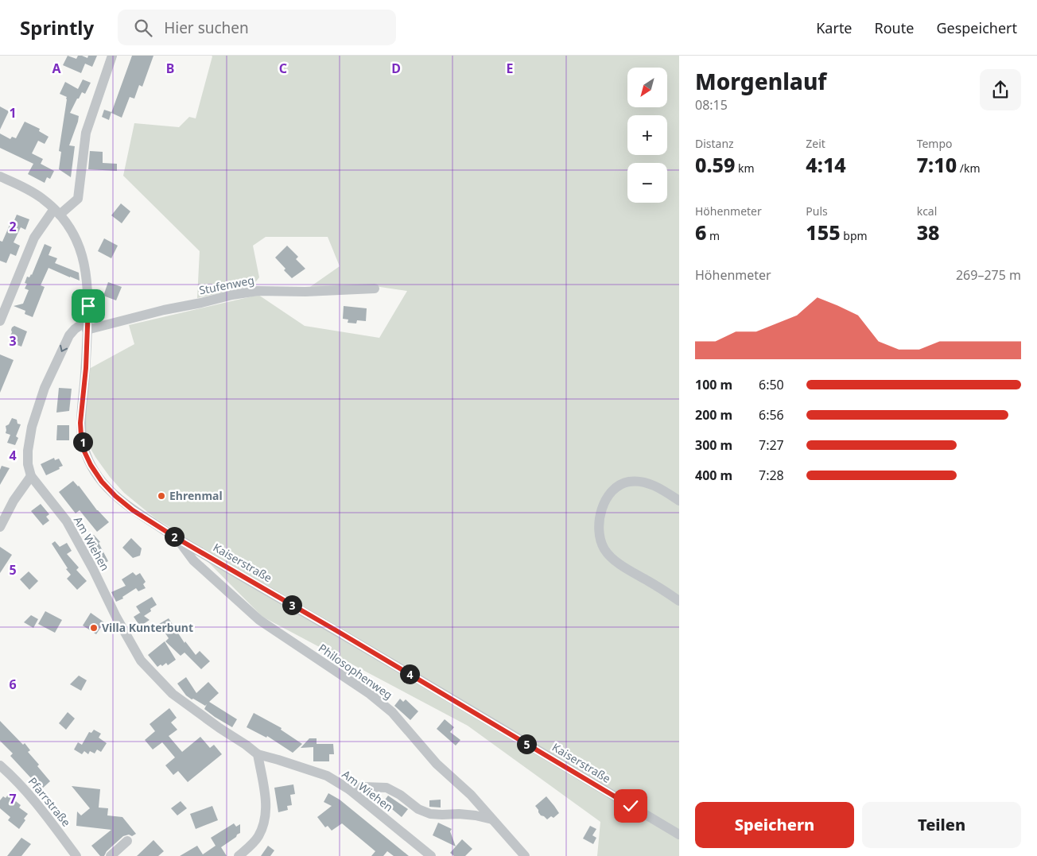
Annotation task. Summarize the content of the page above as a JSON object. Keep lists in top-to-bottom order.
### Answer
{
  "streets": {
    "street": [
      "Stufenweg",
      "Am Wiehen",
      "Kaiserstraße",
      "Philosophenweg",
      "Pfarrstraße"
    ]
  },
  "crossings": [
    ["Stufenweg", "Am Wiehen"],
    ["Stufenweg", "Kaiserstraße"],
    ["Am Wiehen", "Kaiserstraße"],
    ["Kaiserstraße", "Philosophenweg"]
  ],
  "places": ["Ehrenmal", "Villa Kunterbunt"],
  "north": "bottom left",
  "page": {
    "header": "Sprintly",
    "search": "Hier suchen",
    "nav": ["Karte", "Route", "Gespeichert"],
    "heading": ["Morgenlauf", "08:15"],
    "map_buttons": ["+", "−"],
    "stats": [
      ["Distanz", "0.59 km"],
      ["Zeit", "4:14"],
      ["Tempo", "7:10 /km"],
      ["Höhenmeter", "6 m"],
      ["Puls", "155 bpm"],
      ["kcal", "38"]
    ],
    "chart": ["Höhenmeter", "269–275 m"],
    "list": [
      {
        "name": "100 m",
        "note": "6:50"
      },
      {
        "name": "200 m",
        "note": "6:56"
      },
      {
        "name": "300 m",
        "note": "7:27"
      },
      {
        "name": "400 m",
        "note": "7:28"
      }
    ],
    "pins": [
      "1",
      "2",
      "3",
      "4",
      "5"
    ],
    "buttons": ["Speichern", "Teilen"]
  },
  "grid": {
    "columns": [
      "A",
      "B",
      "C",
      "D",
      "E"
    ],
    "rows": [
      "1",
      "2",
      "3",
      "4",
      "5",
      "6",
      "7"
    ]
  }
}
